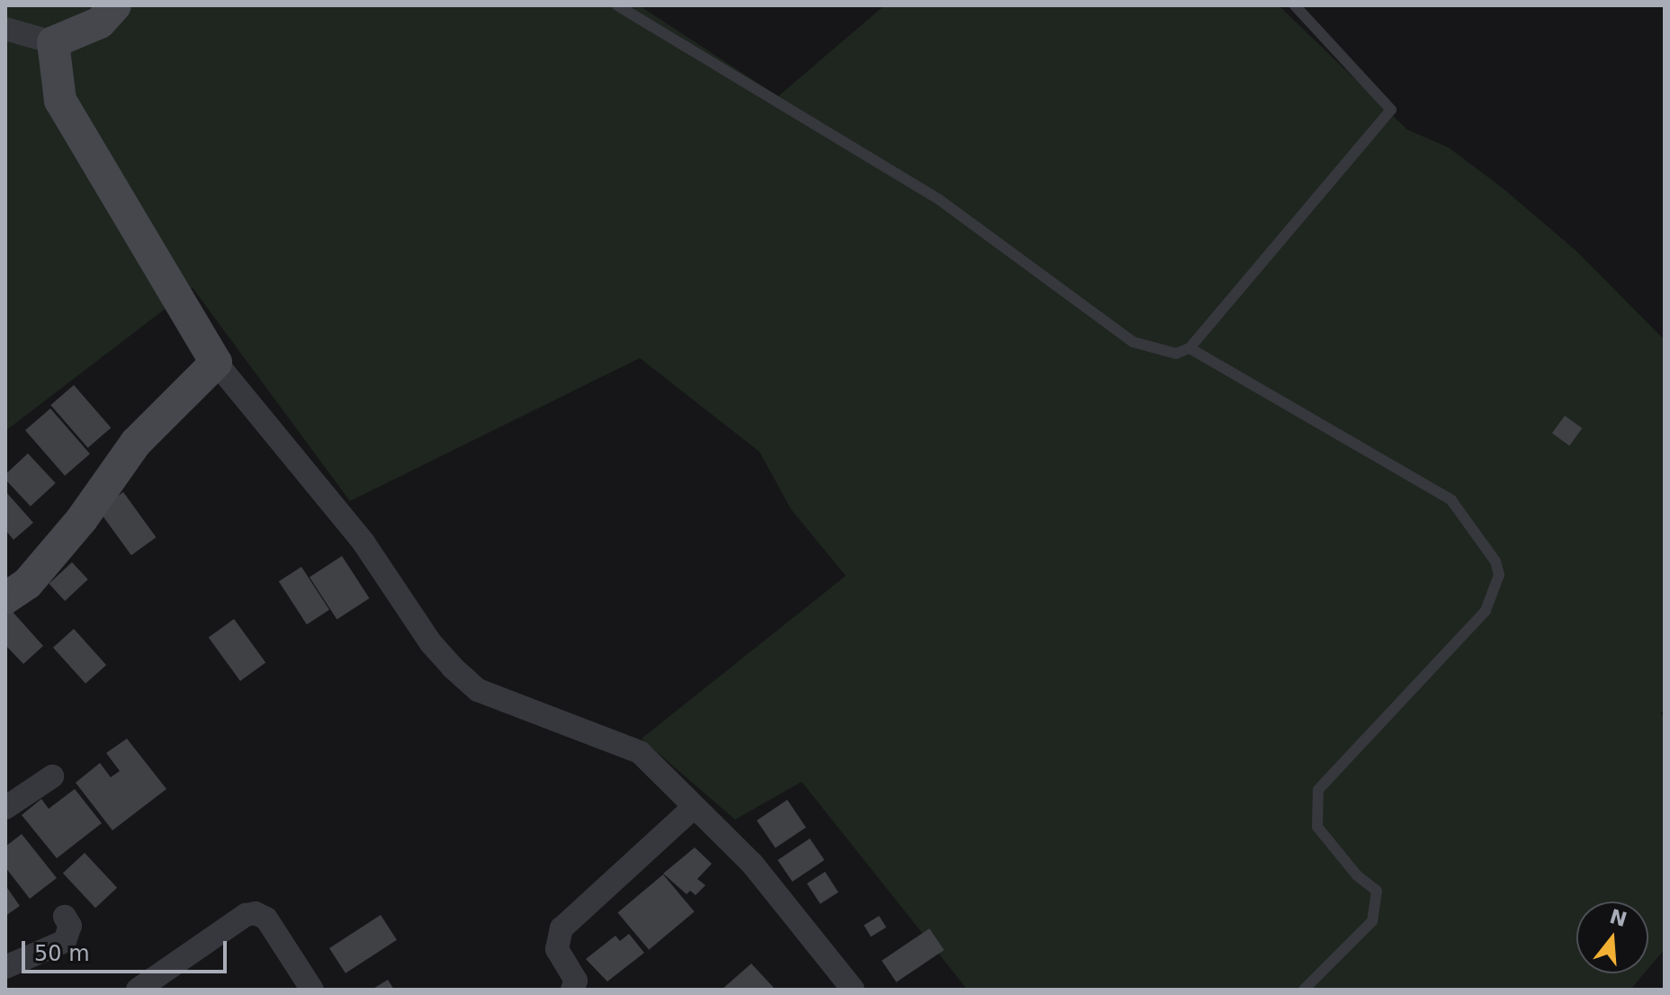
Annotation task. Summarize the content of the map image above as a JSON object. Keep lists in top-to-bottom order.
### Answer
{
  "scale_bar": "50 m",
  "north": "top"
}
